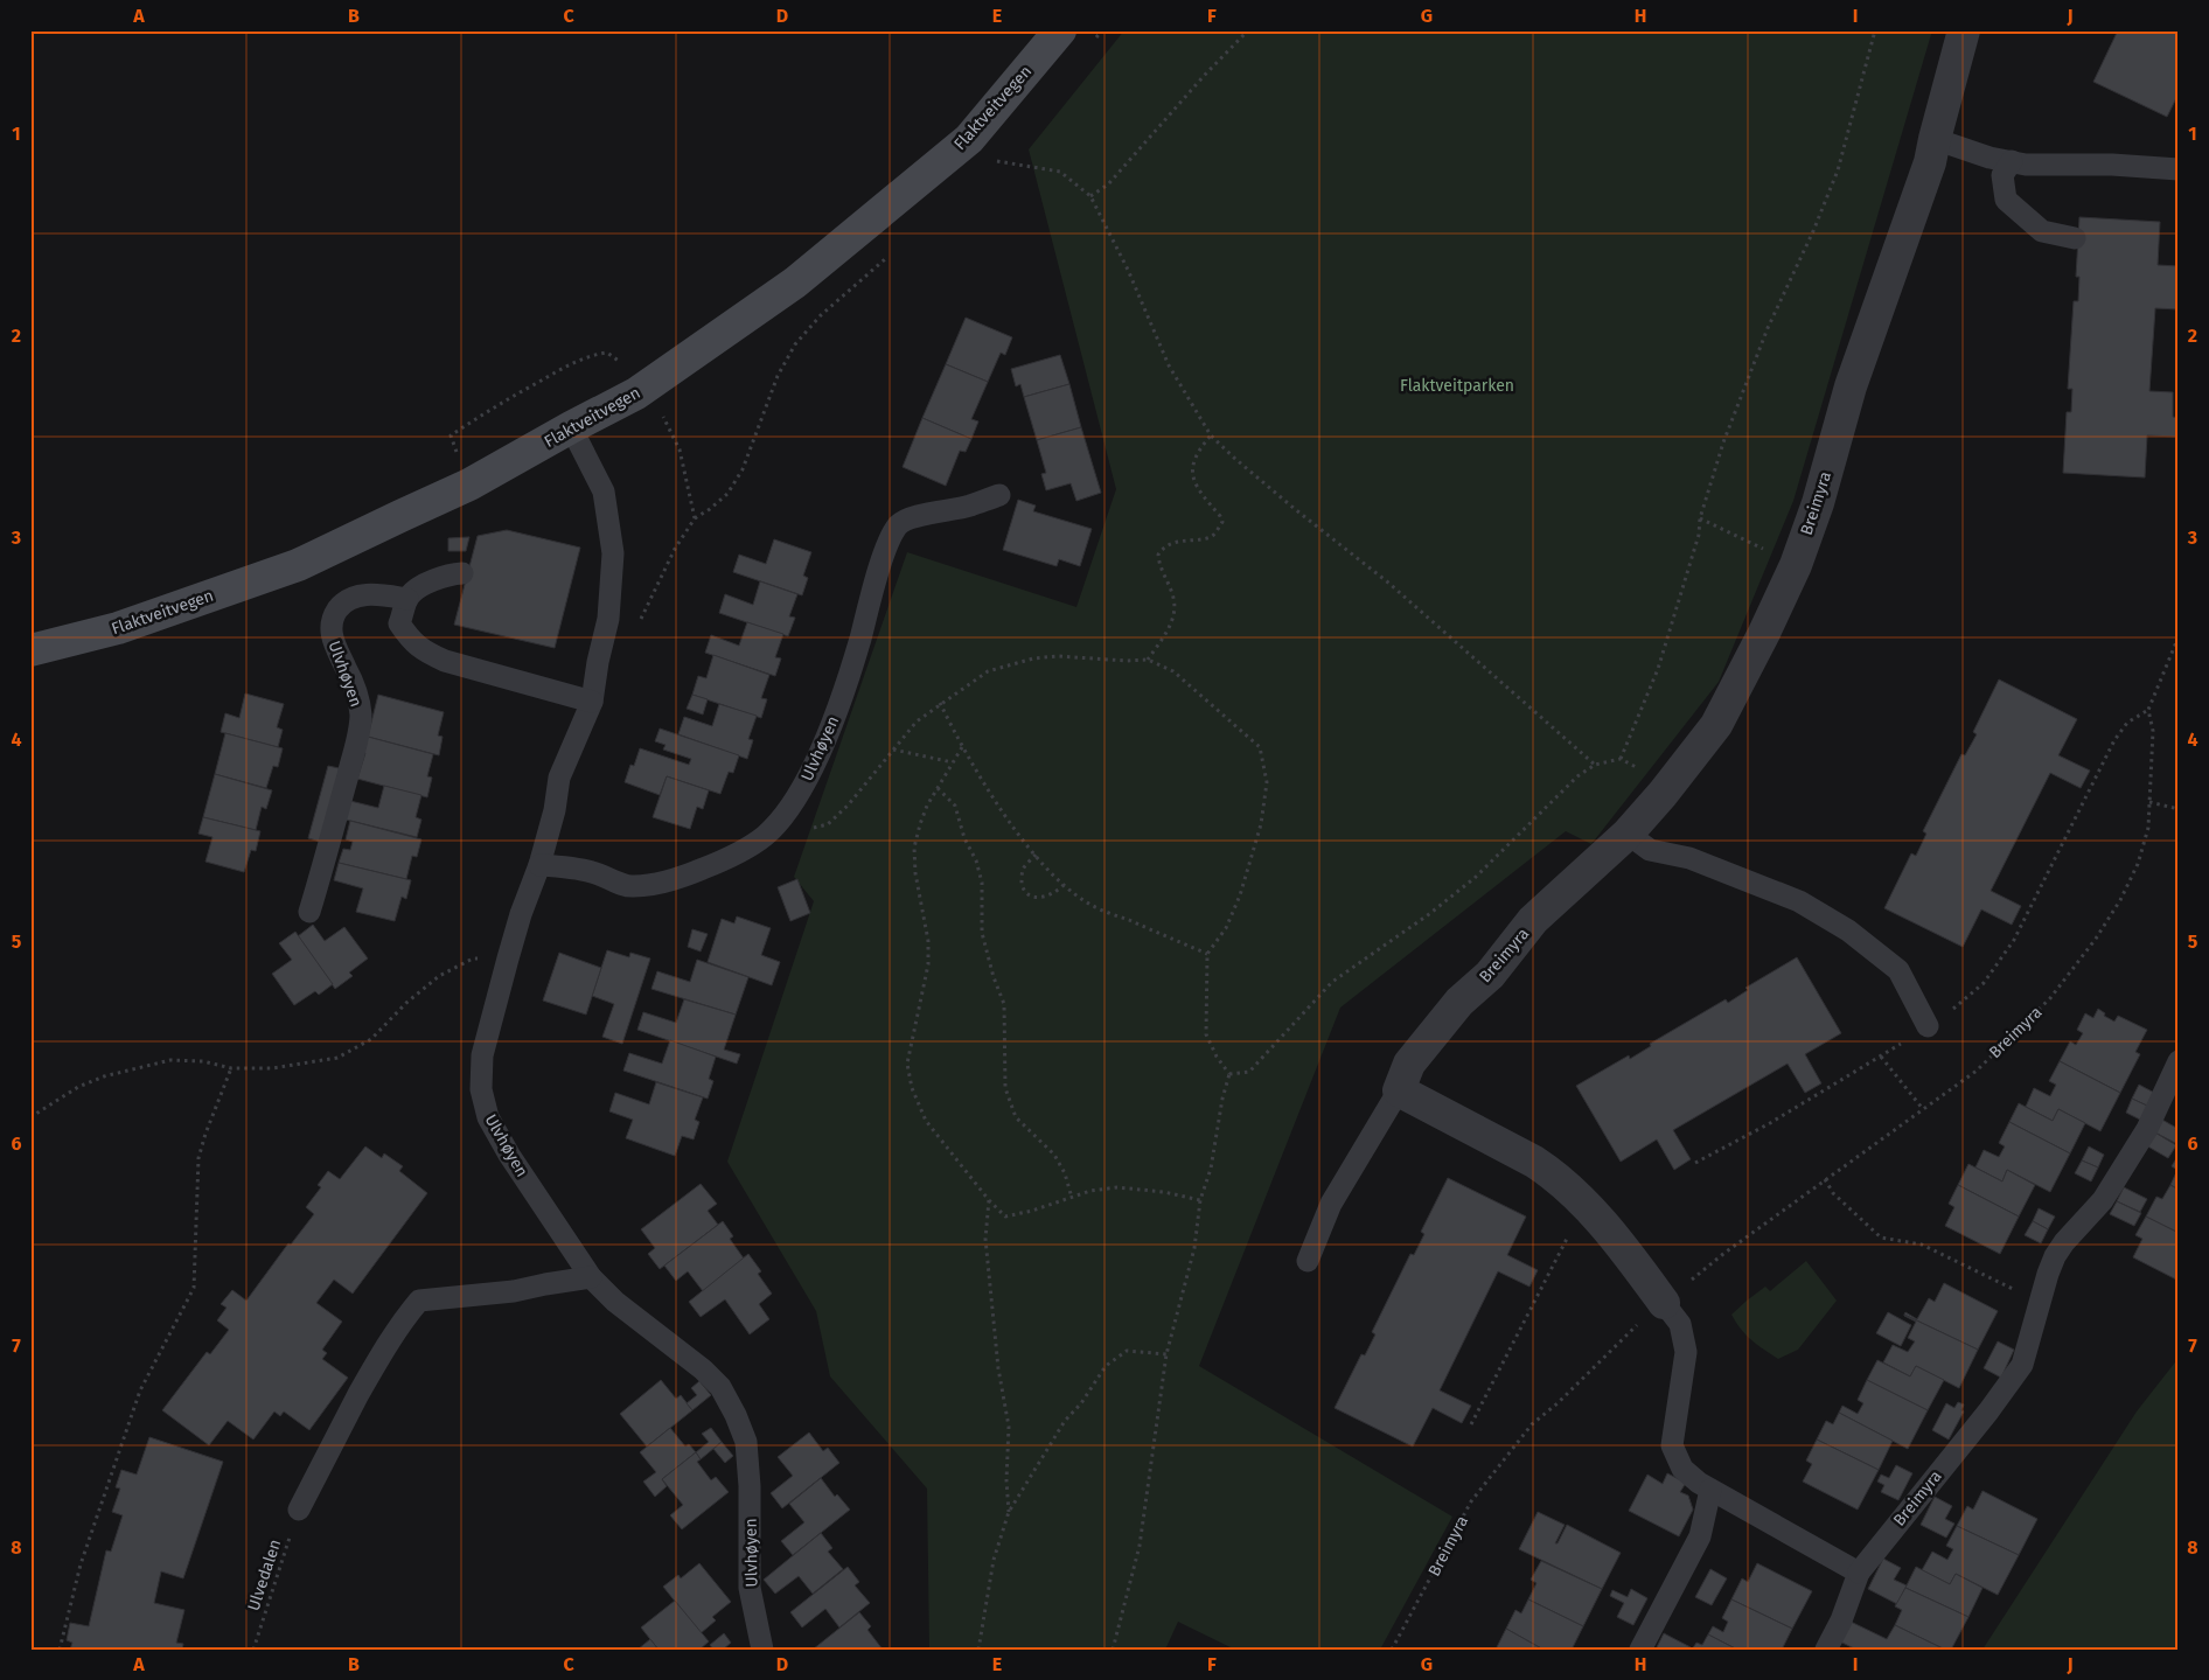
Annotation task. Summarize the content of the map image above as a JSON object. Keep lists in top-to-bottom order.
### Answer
{
  "streets": {
    "main road": ["Flaktveitvegen"],
    "street": ["Breimyra"],
    "lane": ["Ulvhøyen"],
    "path": ["Ulvedalen"]
  },
  "crossings": [
    ["Flaktveitvegen", "Ulvhøyen"]
  ],
  "parks": ["Flaktveitparken"],
  "grid": {
    "columns": [
      "A",
      "B",
      "C",
      "D",
      "E",
      "F",
      "G",
      "H",
      "I",
      "J"
    ],
    "rows": [
      "1",
      "2",
      "3",
      "4",
      "5",
      "6",
      "7",
      "8"
    ]
  }
}
